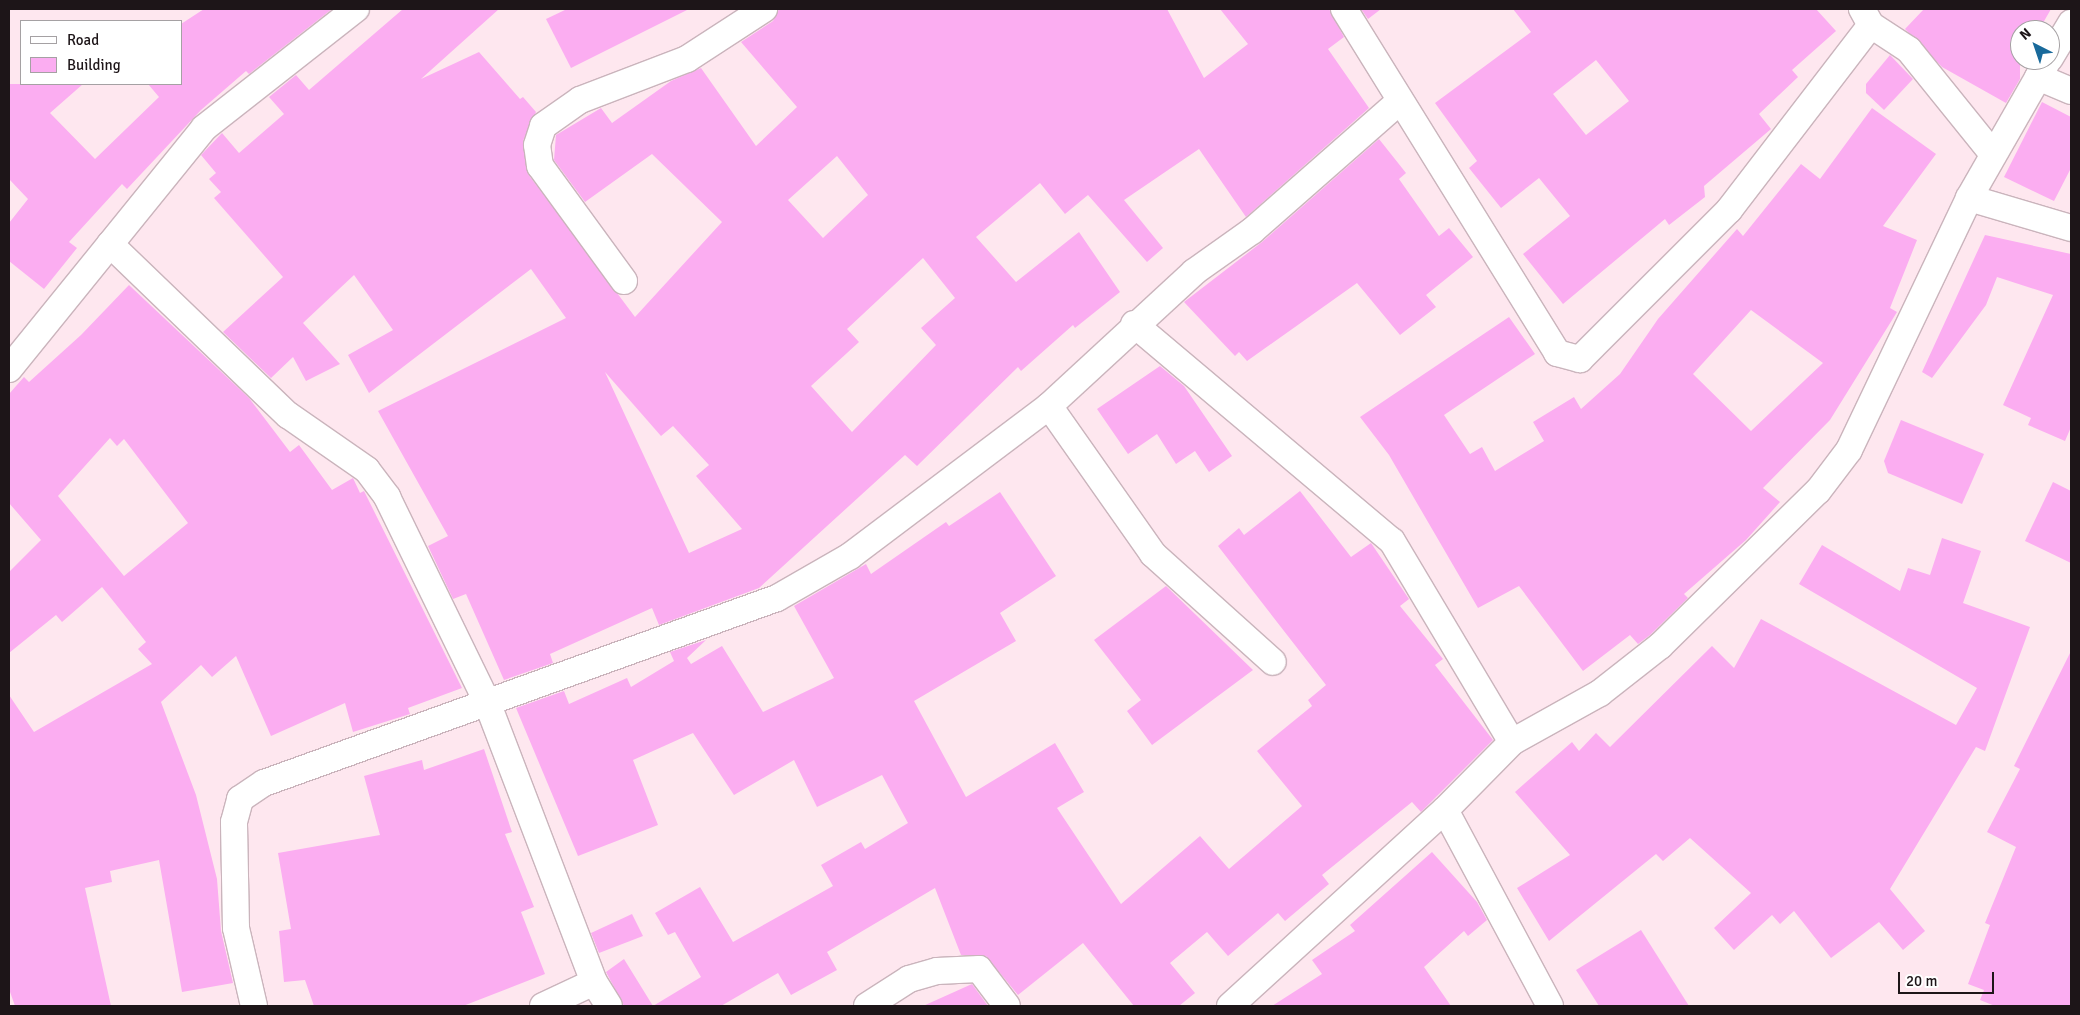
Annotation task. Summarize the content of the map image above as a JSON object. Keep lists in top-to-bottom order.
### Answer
{
  "legend": ["Road", "Building"],
  "scale_bar": "20 m",
  "north": "top left"
}
